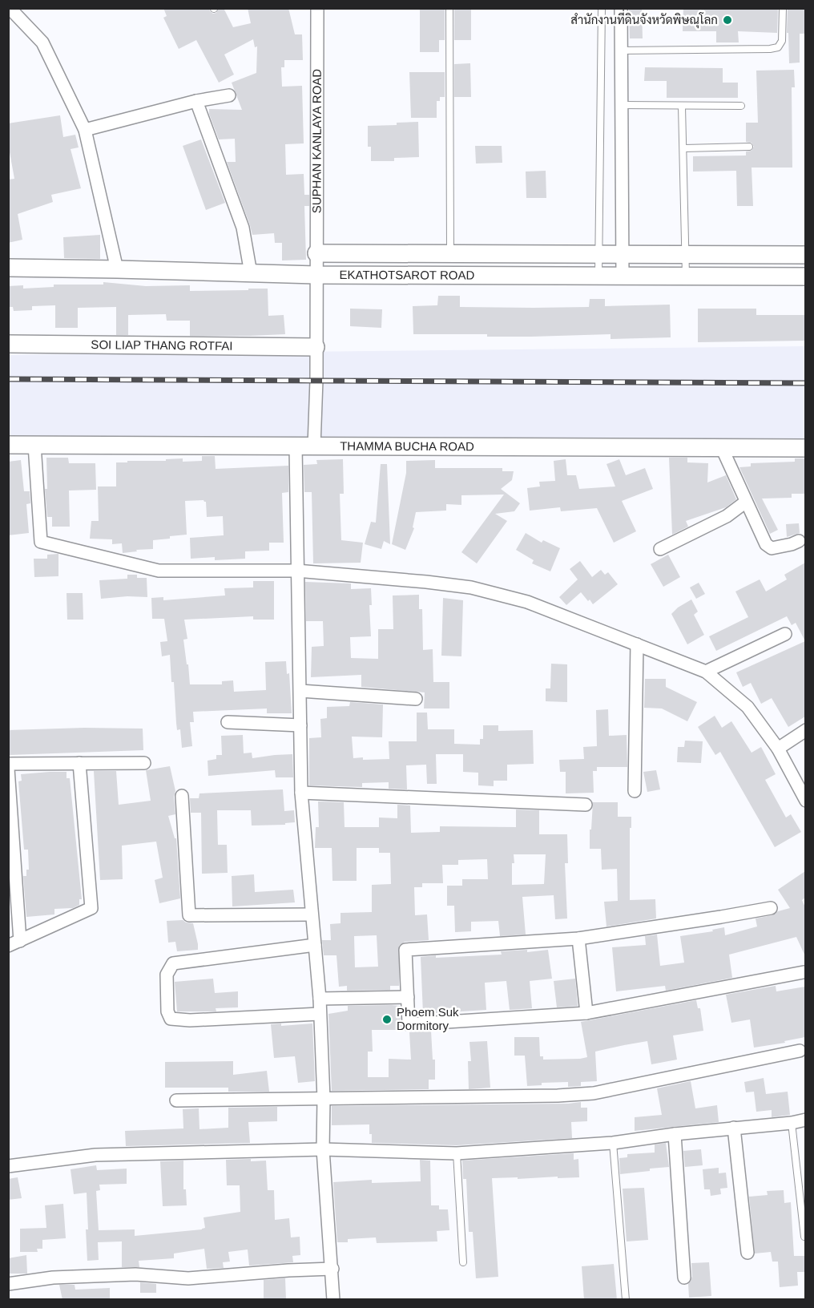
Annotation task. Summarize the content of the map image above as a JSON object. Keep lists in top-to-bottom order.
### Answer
{
  "streets": {
    "main road": ["EKATHOTSAROT ROAD", "SOI LIAP THANG ROTFAI", "THAMMA BUCHA ROAD"],
    "street": ["SUPHAN KANLAYA ROAD"]
  },
  "crossings": [
    ["SUPHAN KANLAYA ROAD", "EKATHOTSAROT ROAD"],
    ["SUPHAN KANLAYA ROAD", "SOI LIAP THANG ROTFAI"],
    ["SUPHAN KANLAYA ROAD", "THAMMA BUCHA ROAD"]
  ],
  "places": ["สำนักงานที่ดินจังหวัดพิษณุโลก", "Phoem Suk Dormitory"]
}
